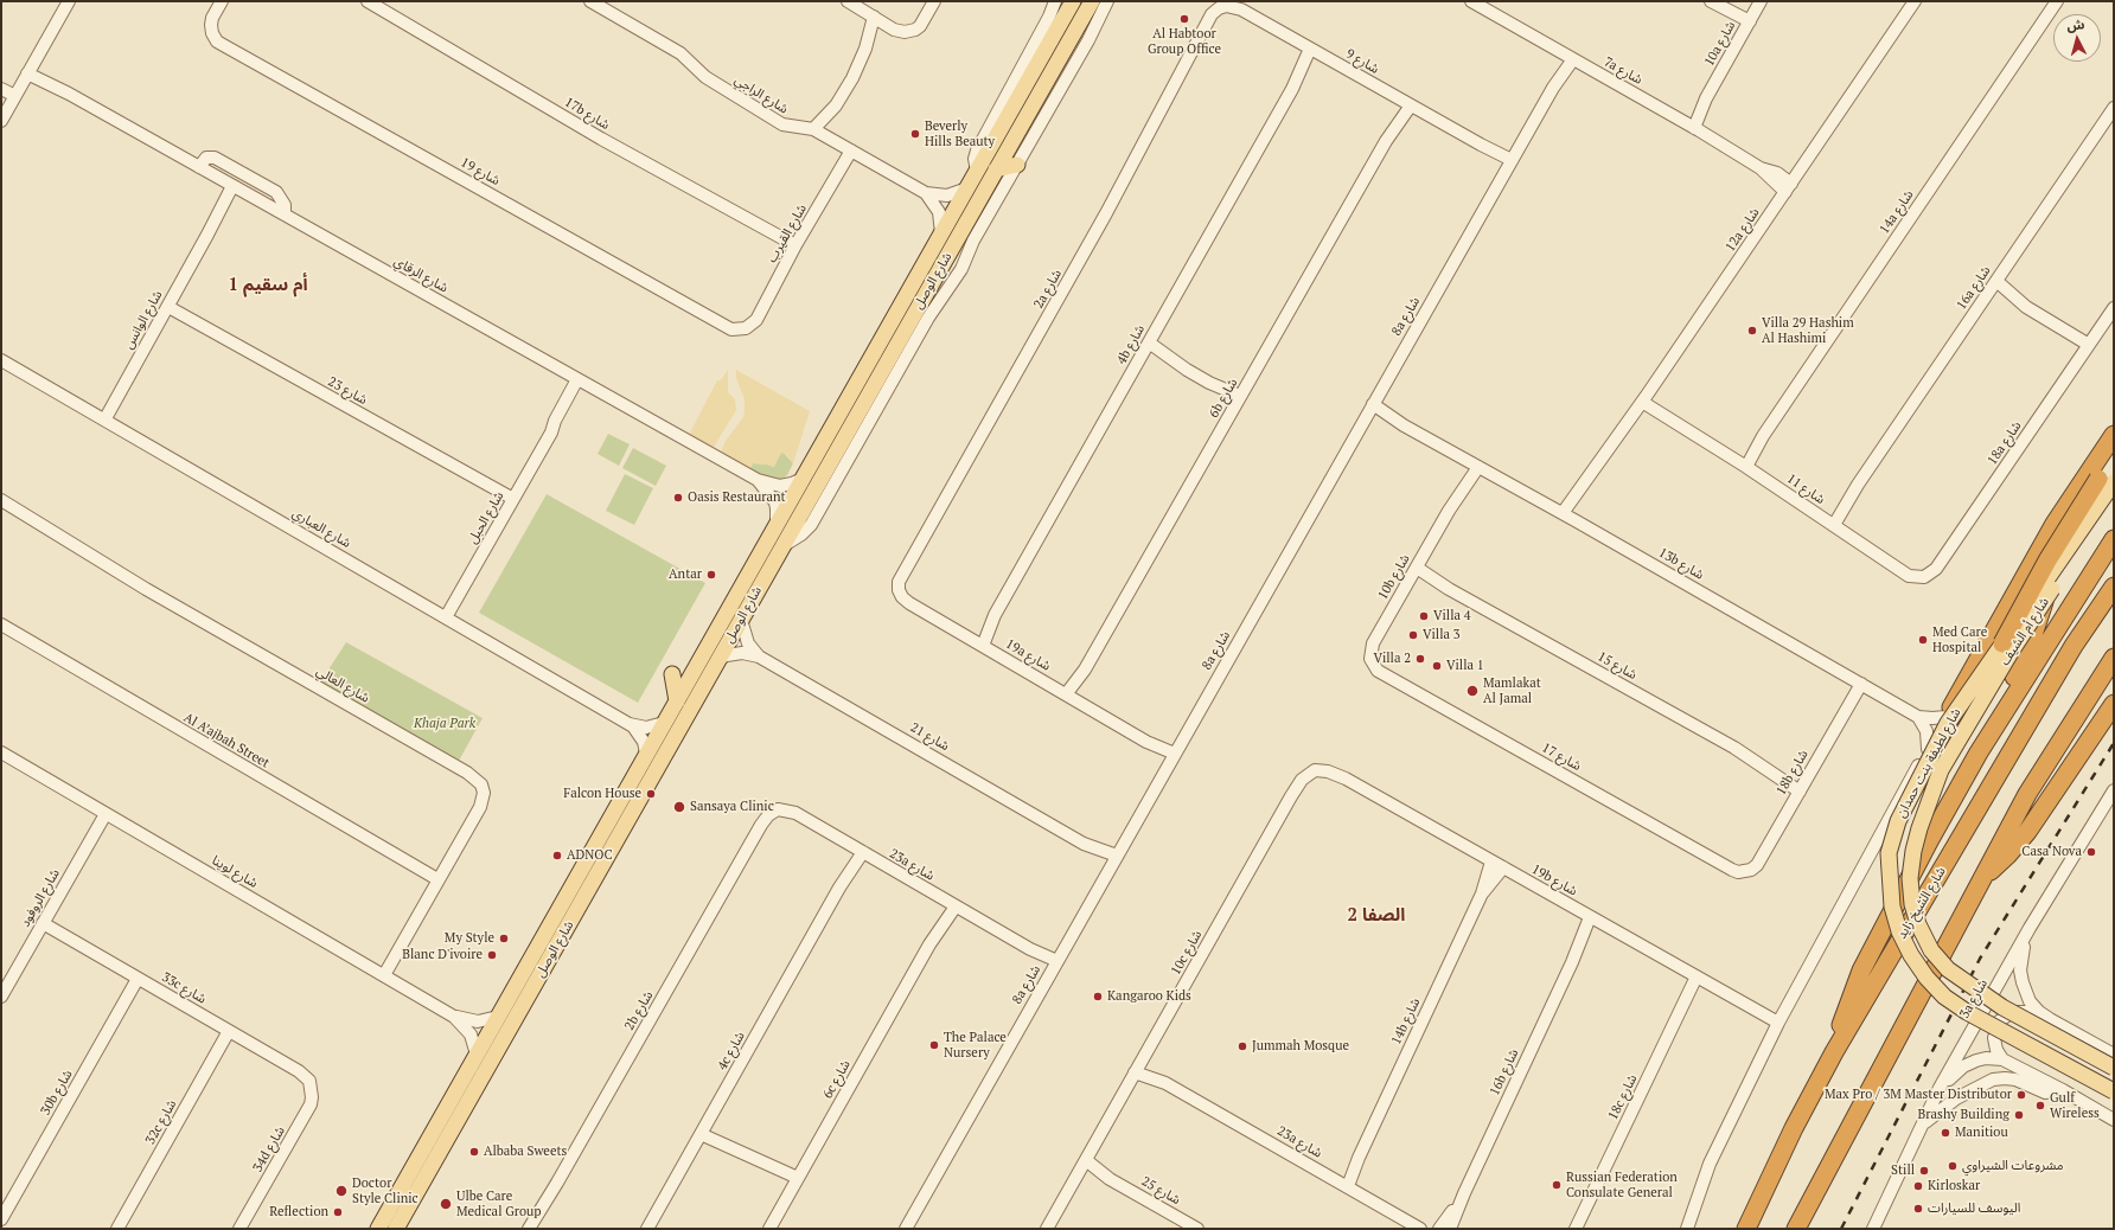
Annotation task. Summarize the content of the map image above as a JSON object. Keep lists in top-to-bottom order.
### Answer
{
  "streets": {
    "highway": ["شارع الشيخ زايد"],
    "main road": ["شارع الوصل", "شارع أم الشيف", "شارع لطيفة بنت حمدان"],
    "street": [
      "10a شارع",
      "شارع 9",
      "7a شارع",
      "شارع الراجي",
      "17b شارع",
      "شارع 19",
      "14a شارع",
      "12a شارع",
      "شارع القيرب",
      "شارع الرقاي",
      "16a شارع",
      "2a شارع",
      "8a شارع",
      "شارع الوانس",
      "4b شارع",
      "شارع 23",
      "6b شارع",
      "18a شارع",
      "شارع 11",
      "شارع الحبل",
      "شارع العباري",
      "13b شارع",
      "10b شارع",
      "19a شارع",
      "شارع 15",
      "شارع العالي",
      "شارع 21",
      "Al A’ajbah Street",
      "شارع 17",
      "18b شارع",
      "23a شارع",
      "شارع لوينا",
      "19b شارع",
      "شارع الروفود",
      "10c شارع",
      "33c شارع",
      "3a شارع",
      "2b شارع",
      "14b شارع",
      "4c شارع",
      "16b شارع",
      "6c شارع",
      "30b شارع",
      "18c شارع",
      "32c شارع",
      "34d شارع",
      "شارع 25"
    ]
  },
  "crossings": [
    ["10a شارع", "7a شارع"],
    ["شارع 9", "2a شارع"],
    ["شارع 9", "8a شارع"],
    ["شارع 9", "4b شارع"],
    ["شارع 9", "6b شارع"],
    ["7a شارع", "12a شارع"],
    ["7a شارع", "8a شارع"],
    ["شارع الراجي", "شارع القيرب"],
    ["شارع الراجي", "شارع الوصل"],
    ["17b شارع", "شارع القيرب"],
    ["شارع 19", "شارع القيرب"],
    ["14a شارع", "شارع 11"],
    ["12a شارع", "شارع 11"],
    ["12a شارع", "13b شارع"],
    ["شارع الرقاي", "شارع الوصل"],
    ["شارع الرقاي", "شارع الوانس"],
    ["شارع الرقاي", "شارع الحبل"],
    ["شارع الوصل", "شارع العباري"],
    ["شارع الوصل", "شارع 21"],
    ["شارع الوصل", "شارع لوينا"],
    ["16a شارع", "شارع 11"],
    ["2a شارع", "19a شارع"],
    ["8a شارع", "13b شارع"],
    ["8a شارع", "19a شارع"],
    ["8a شارع", "شارع 21"],
    ["8a شارع", "23a شارع"],
    ["شارع الوانس", "شارع 23"],
    ["شارع الوانس", "شارع العباري"],
    ["4b شارع", "19a شارع"],
    ["شارع 23", "شارع الحبل"],
    ["6b شارع", "19a شارع"],
    ["18a شارع", "شارع 11"],
    ["شارع الحبل", "شارع العباري"],
    ["13b شارع", "10b شارع"],
    ["13b شارع", "18b شارع"],
    ["10b شارع", "شارع 15"],
    ["10b شارع", "شارع 17"],
    ["شارع أم الشيف", "شارع لطيفة بنت حمدان"],
    ["شارع 15", "18b شارع"],
    ["شارع العالي", "Al A’ajbah Street"],
    ["شارع العالي", "شارع لوينا"],
    ["شارع 17", "18b شارع"],
    ["23a شارع", "10c شارع"],
    ["23a شارع", "2b شارع"],
    ["23a شارع", "14b شارع"],
    ["23a شارع", "4c شارع"],
    ["23a شارع", "6c شارع"],
    ["شارع لوينا", "شارع الروفود"],
    ["19b شارع", "10c شارع"],
    ["19b شارع", "14b شارع"],
    ["19b شارع", "16b شارع"],
    ["19b شارع", "18c شارع"],
    ["شارع الروفود", "33c شارع"],
    ["10c شارع", "شارع 25"],
    ["33c شارع", "30b شارع"],
    ["33c شارع", "32c شارع"],
    ["33c شارع", "34d شارع"]
  ],
  "districts": ["أم سقيم 1", "الصفا 2"],
  "parks": ["Khaja Park"],
  "places": [
    "Al Habtoor Group Office",
    "Beverly Hills Beauty",
    "Villa 29 Hashim Al Hashimi",
    "Oasis Restaurant",
    "Antar",
    "Villa 4",
    "Villa 3",
    "Med Care Hospital",
    "Villa 2",
    "Villa 1",
    "Mamlakat Al Jamal",
    "Falcon House",
    "Sansaya Clinic",
    "Casa Nova",
    "ADNOC",
    "My Style",
    "Blanc D'ivoire",
    "Kangaroo Kids",
    "The Palace Nursery",
    "Jummah Mosque",
    "Max Pro / 3M Master Distributor",
    "Gulf Wireless",
    "Brashy Building",
    "Manitiou",
    "Albaba Sweets",
    "مشروعات الشيراوي",
    "Still",
    "Russian Federation Consulate General",
    "Kirloskar",
    "Doctor Style Clinic",
    "Ulbe Care Medical Group",
    "اليوسف للسيارات",
    "Reflection"
  ],
  "north": "top"
}
